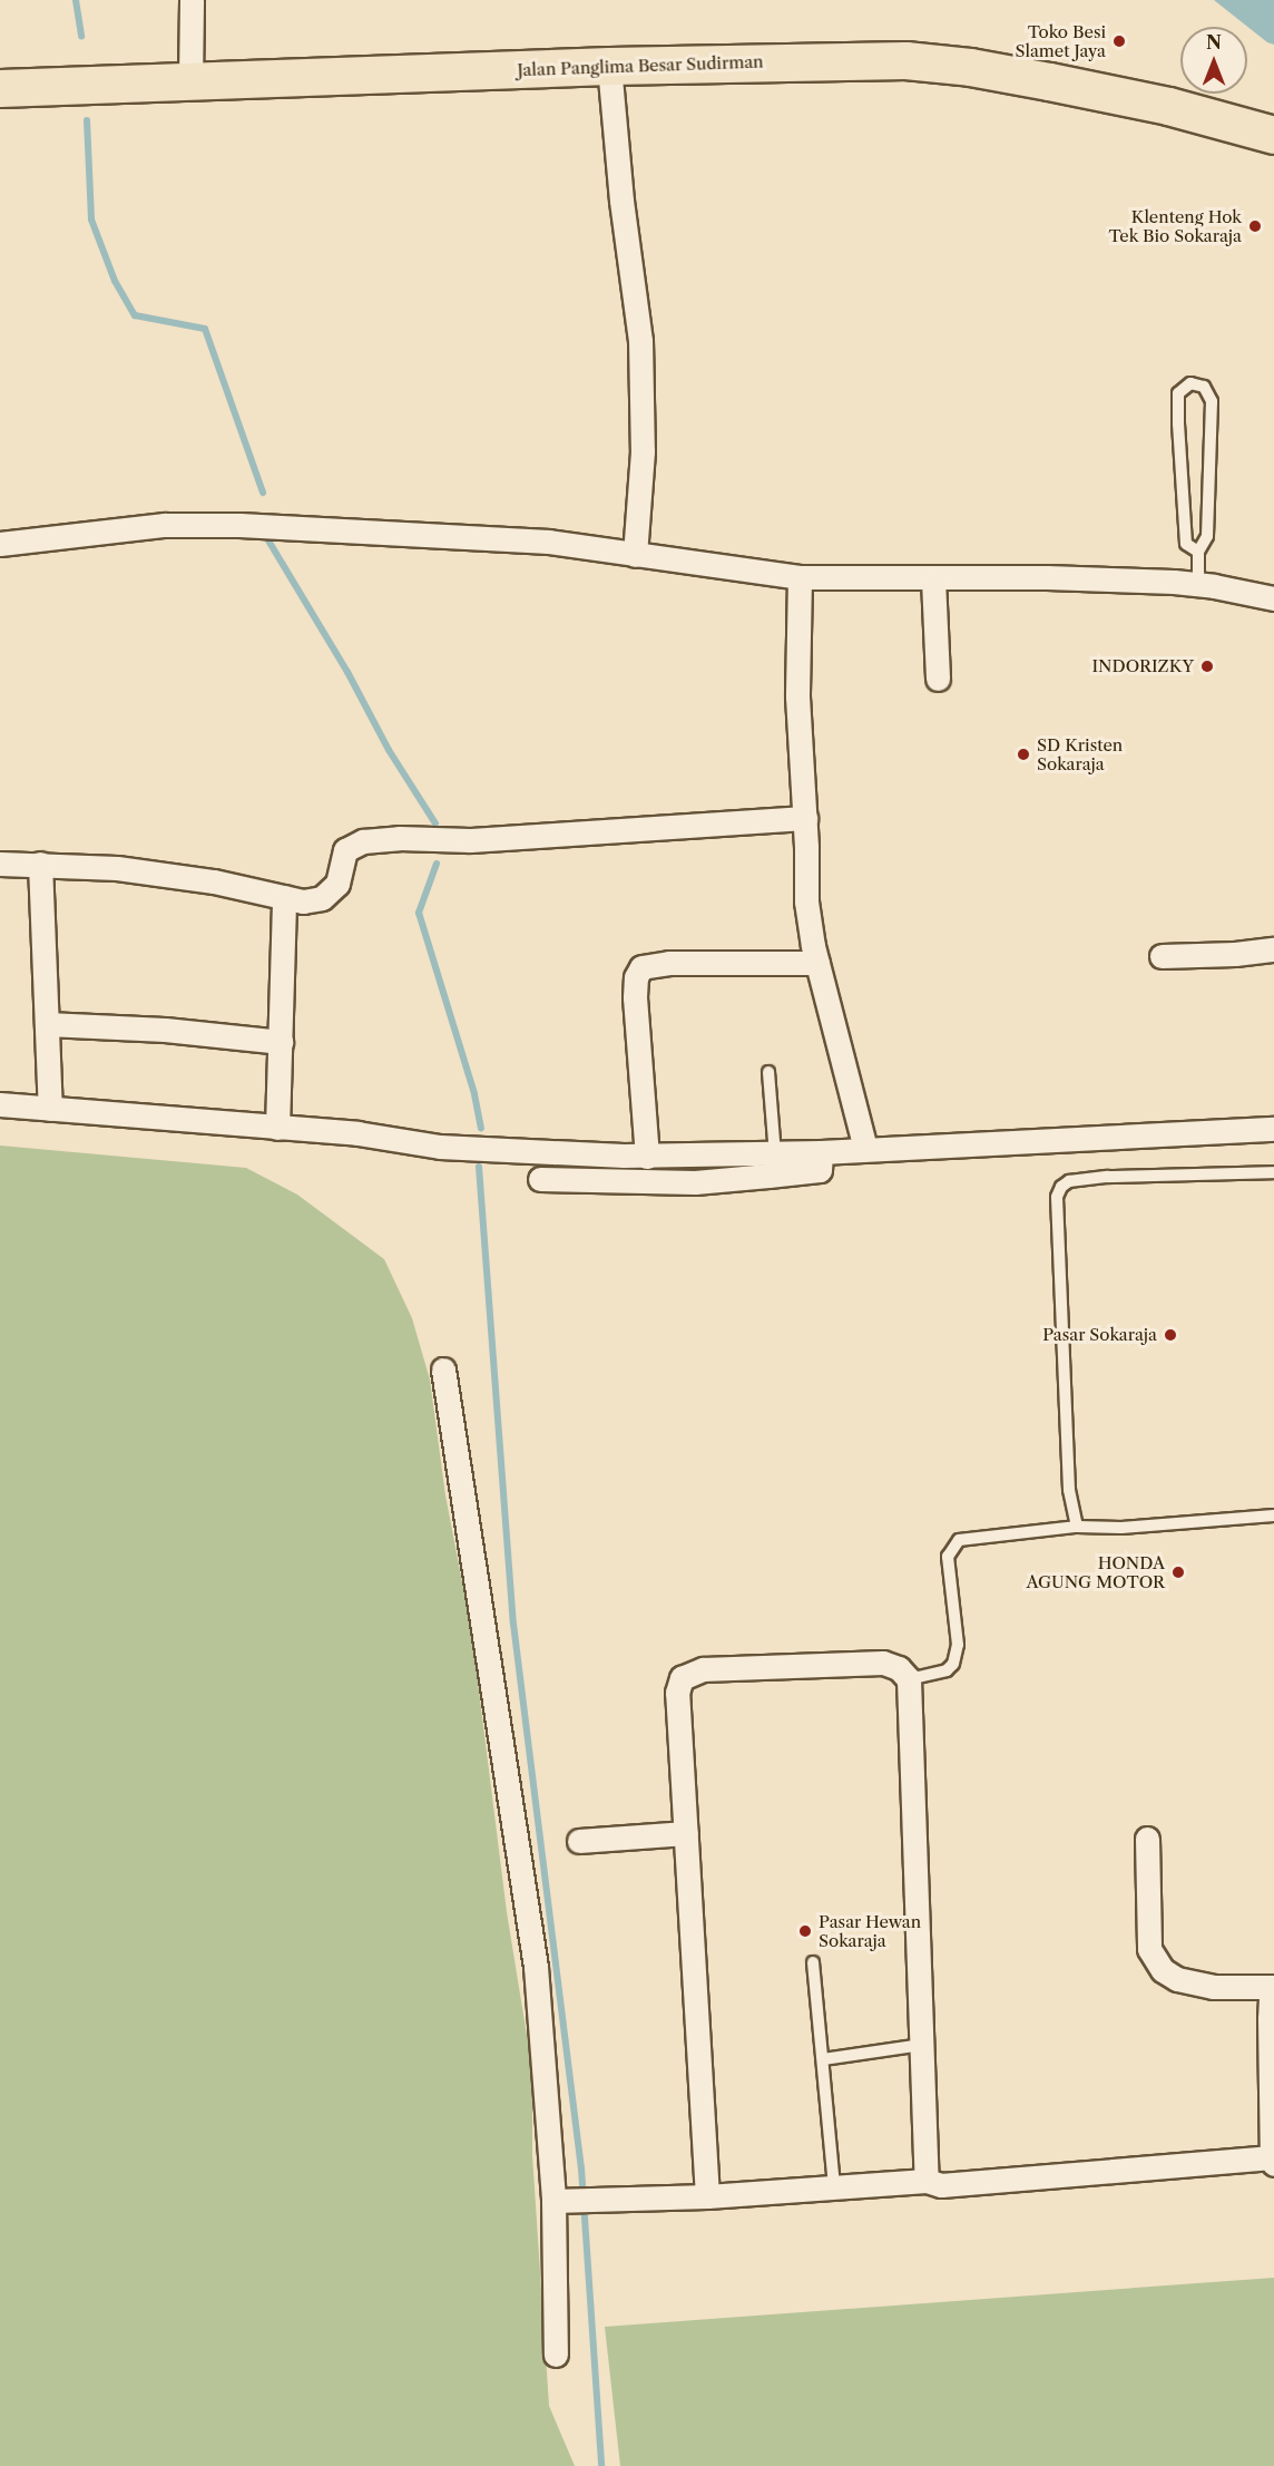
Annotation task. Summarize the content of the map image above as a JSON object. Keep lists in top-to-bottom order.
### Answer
{
  "streets": {
    "highway": ["Jalan Panglima Besar Sudirman"]
  },
  "places": [
    "Toko Besi Slamet Jaya",
    "Klenteng Hok Tek Bio Sokaraja",
    "INDORIZKY",
    "SD Kristen Sokaraja",
    "Pasar Sokaraja",
    "HONDA AGUNG MOTOR",
    "Pasar Hewan Sokaraja"
  ],
  "north": "top"
}
